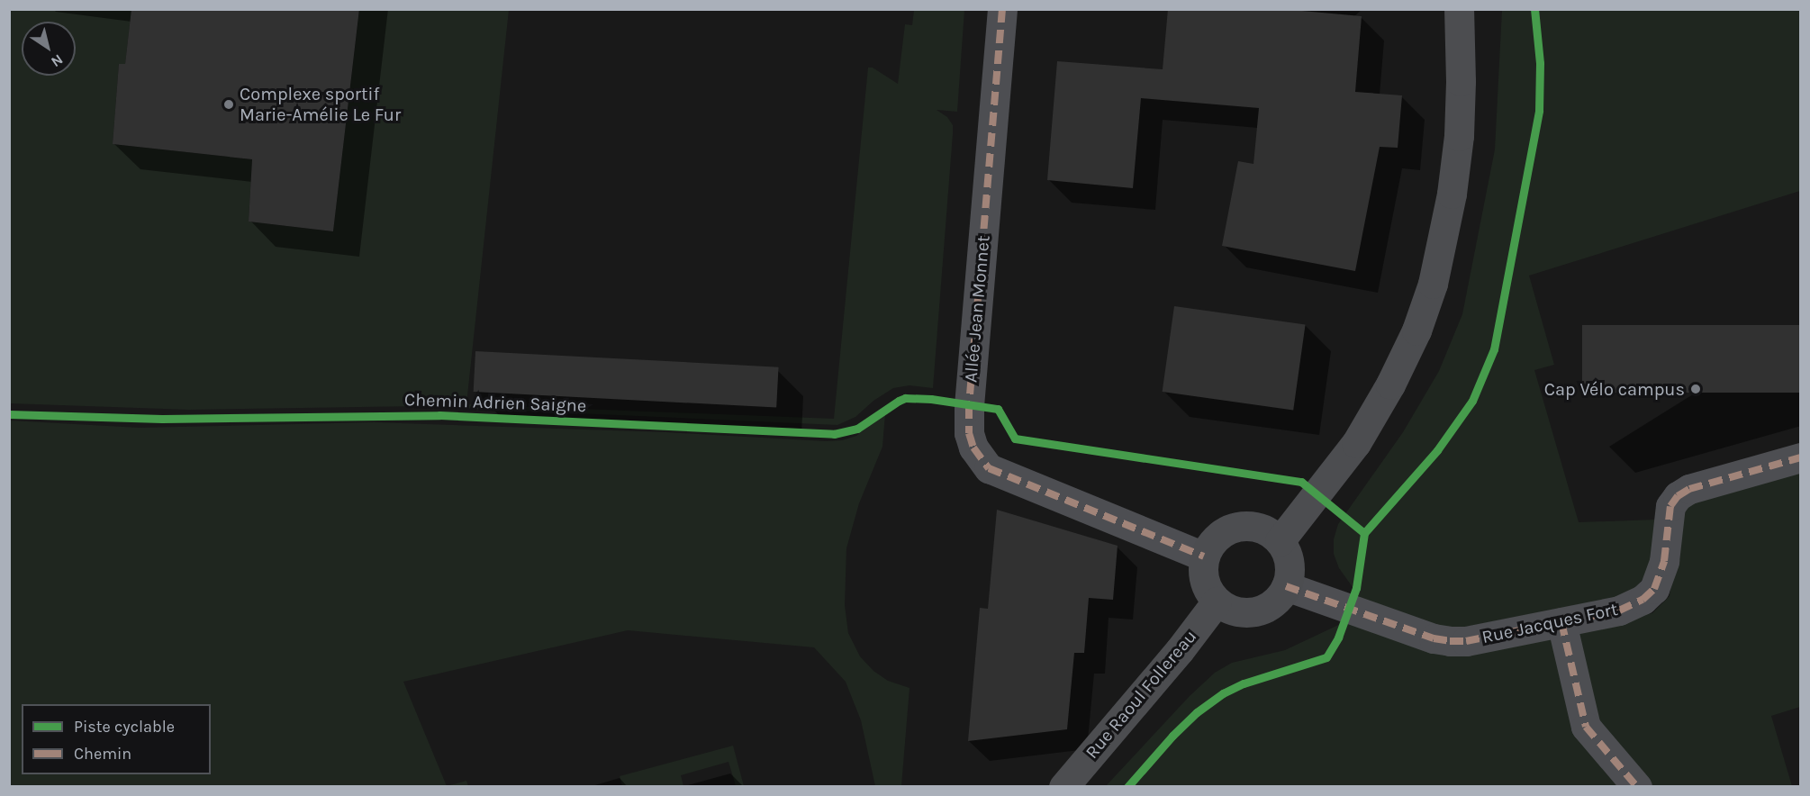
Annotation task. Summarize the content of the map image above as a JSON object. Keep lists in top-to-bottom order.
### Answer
{
  "streets": {
    "street": ["Allée Jean Monnet", "Rue Jacques Fort", "Rue Raoul Follereau"],
    "cycle path": ["Chemin Adrien Saigne"]
  },
  "crossings": [
    ["Allée Jean Monnet", "Rue Jacques Fort"],
    ["Allée Jean Monnet", "Rue Raoul Follereau"],
    ["Rue Jacques Fort", "Rue Raoul Follereau"]
  ],
  "places": ["Complexe sportif Marie-Amélie Le Fur", "Cap Vélo campus"],
  "legend": ["Piste cyclable", "Chemin"],
  "north": "bottom right"
}
